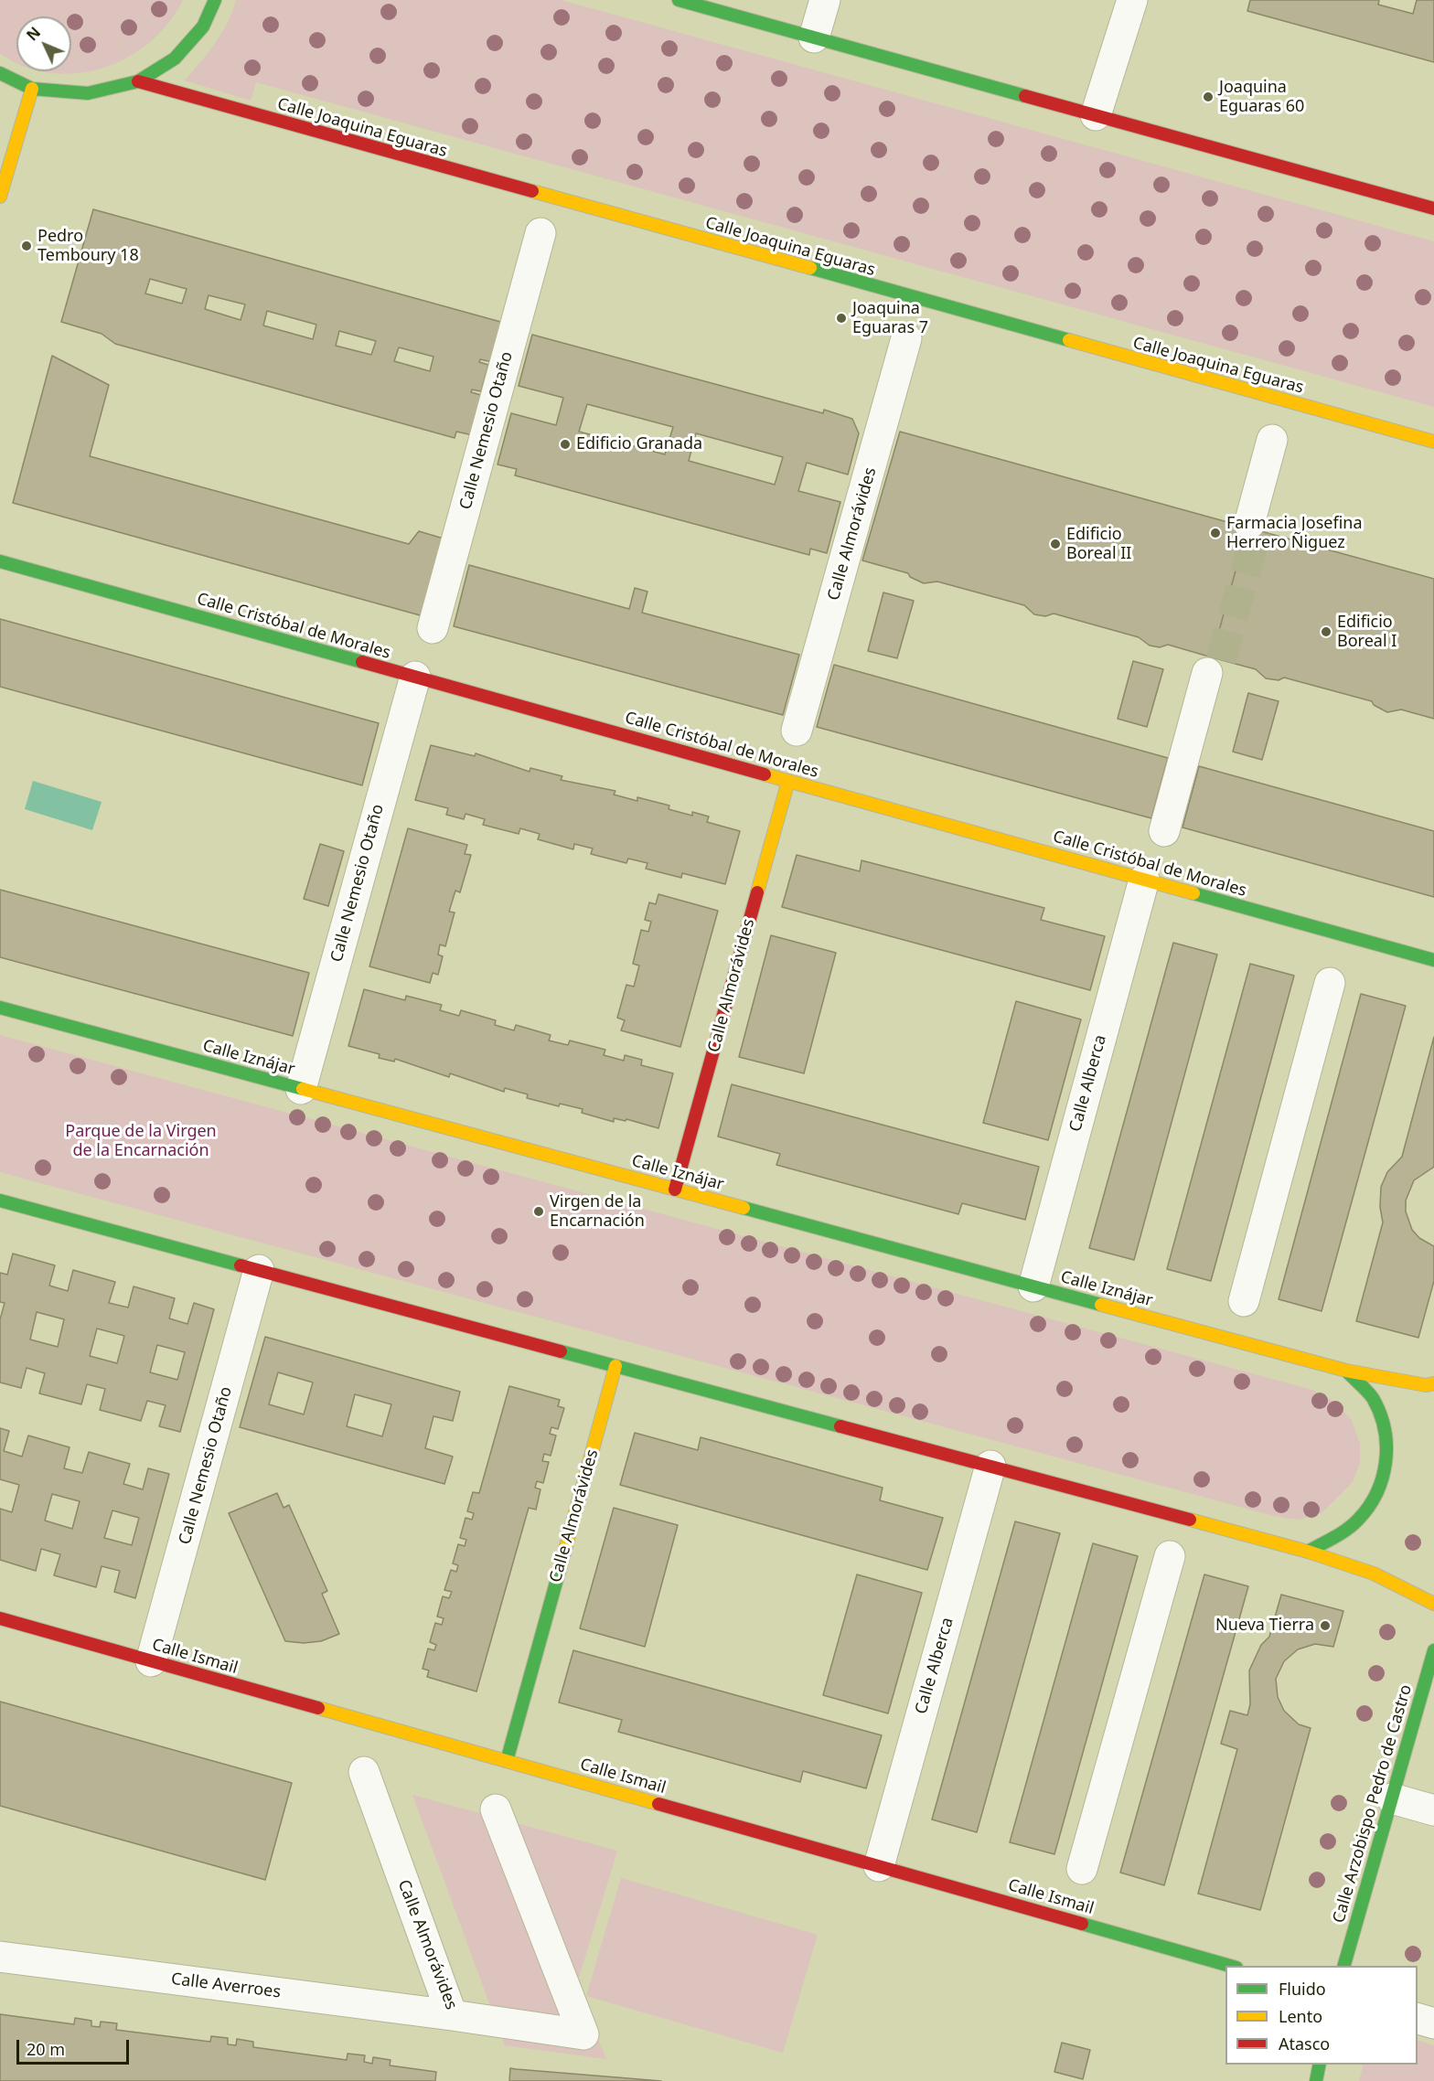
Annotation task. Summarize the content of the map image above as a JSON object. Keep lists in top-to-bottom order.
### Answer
{
  "streets": {
    "street": [
      "Calle Joaquina Eguaras",
      "Calle Nemesio Otaño",
      "Calle Almorávides",
      "Calle Cristóbal de Morales",
      "Calle Iznájar",
      "Calle Alberca",
      "Calle Ismail",
      "Calle Arzobispo Pedro de Castro",
      "Calle Averroes"
    ]
  },
  "crossings": [
    ["Calle Nemesio Otaño", "Calle Cristóbal de Morales"],
    ["Calle Nemesio Otaño", "Calle Iznájar"],
    ["Calle Nemesio Otaño", "Calle Ismail"],
    ["Calle Almorávides", "Calle Cristóbal de Morales"],
    ["Calle Almorávides", "Calle Iznájar"],
    ["Calle Almorávides", "Calle Ismail"],
    ["Calle Almorávides", "Calle Averroes"],
    ["Calle Cristóbal de Morales", "Calle Alberca"],
    ["Calle Iznájar", "Calle Alberca"],
    ["Calle Alberca", "Calle Ismail"]
  ],
  "parks": ["Parque de la Virgen de la Encarnación"],
  "places": [
    "Joaquina Eguaras 60",
    "Pedro Temboury 18",
    "Joaquina Eguaras 7",
    "Edificio Granada",
    "Farmacia Josefina Herrero Ñiguez",
    "Edificio Boreal II",
    "Edificio Boreal I",
    "Virgen de la Encarnación",
    "Nueva Tierra"
  ],
  "legend": ["Fluido", "Lento", "Atasco"],
  "scale_bar": "20 m",
  "north": "top left"
}
